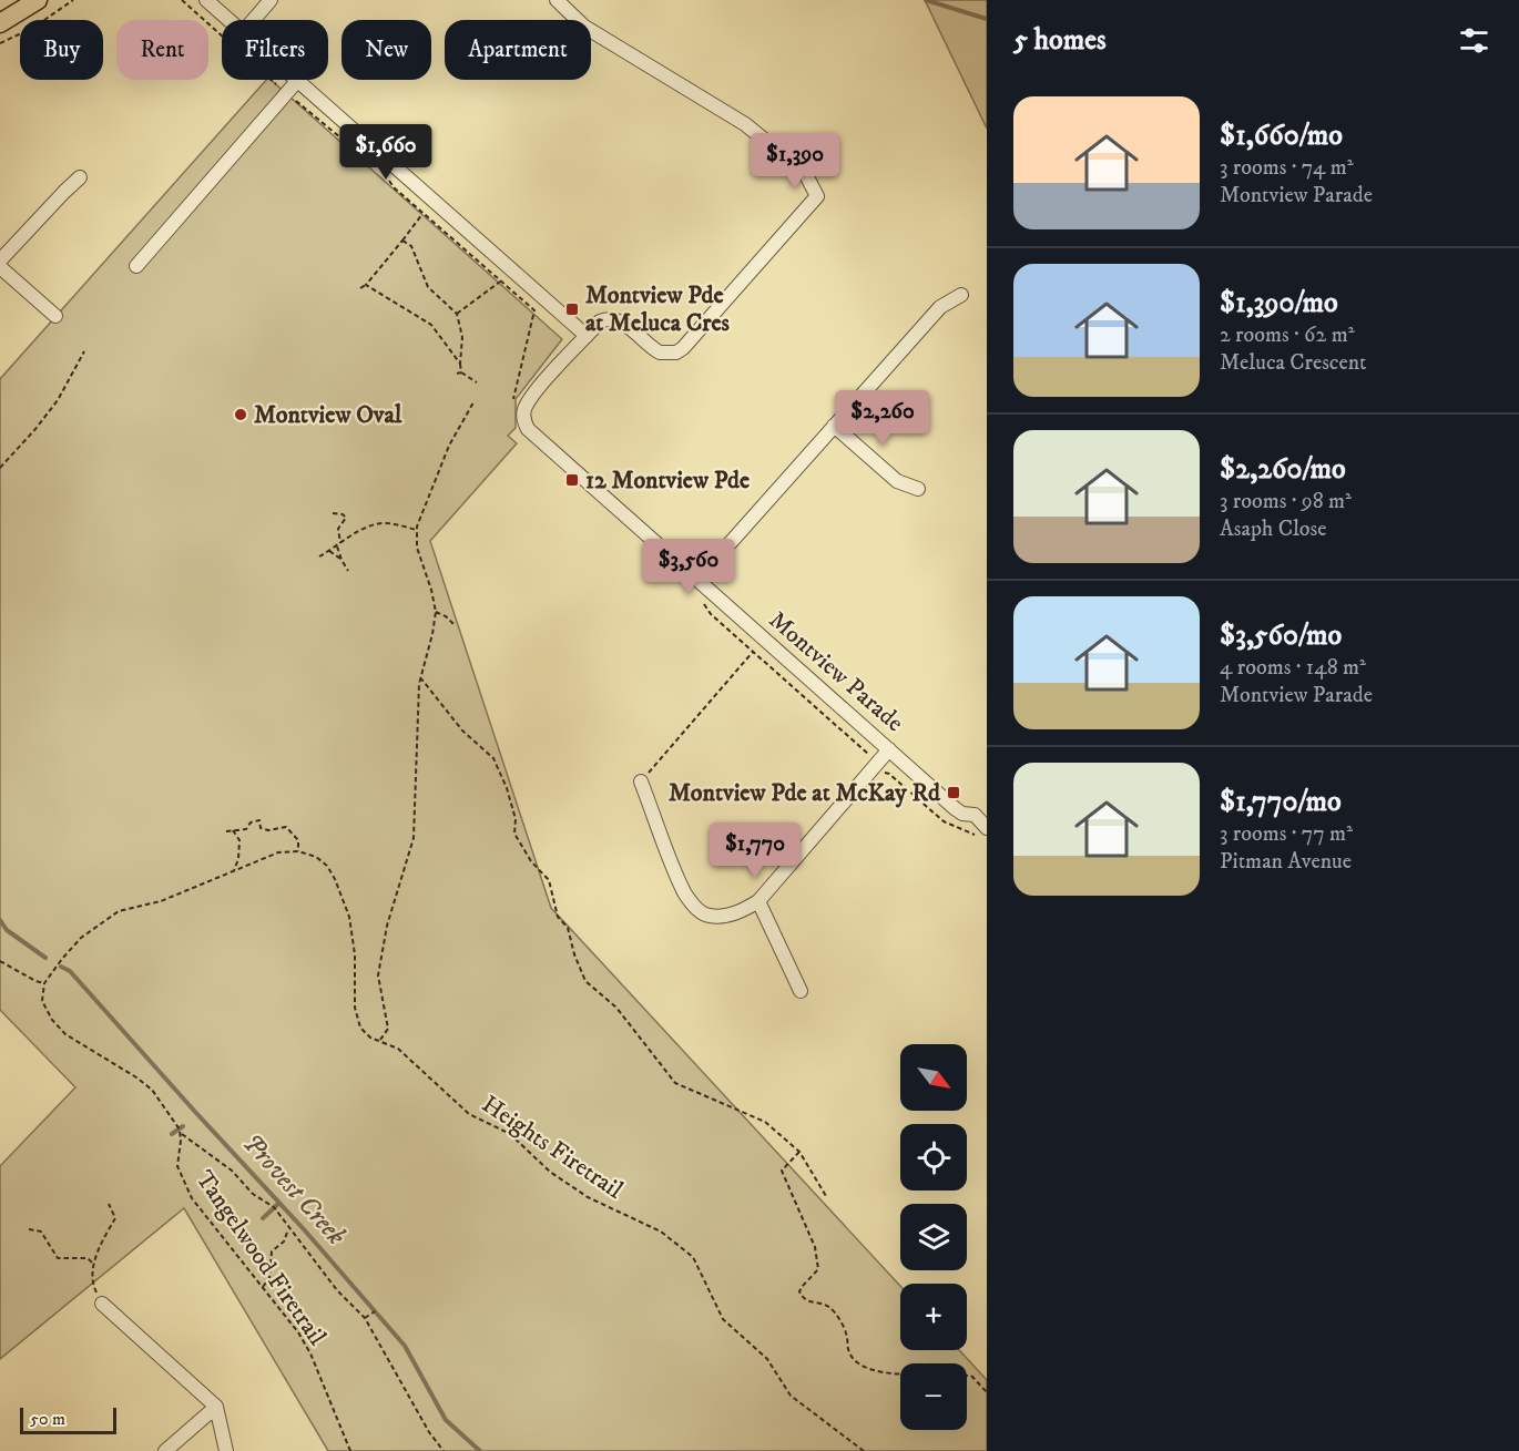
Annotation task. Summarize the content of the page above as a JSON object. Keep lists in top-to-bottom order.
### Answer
{
  "streets": {
    "street": ["Montview Parade"],
    "path": ["Heights Firetrail", "Tangelwood Firetrail"]
  },
  "water": ["Provest Creek"],
  "places": {
    "transit": ["Montview Pde at Meluca Cres", "12 Montview Pde", "Montview Pde at McKay Rd"],
    "other": ["Montview Oval"]
  },
  "scale_bar": "50 m",
  "north": "bottom right",
  "page": {
    "heading": "5 homes",
    "chip": [
      "Buy",
      "Rent",
      "Filters",
      "New",
      "Apartment"
    ],
    "list": [
      {
        "name": "$1,660/mo",
        "note": "3 rooms · 74 m² · Montview Parade"
      },
      {
        "name": "$1,390/mo",
        "note": "2 rooms · 62 m² · Meluca Crescent"
      },
      {
        "name": "$2,260/mo",
        "note": "3 rooms · 98 m² · Asaph Close"
      },
      {
        "name": "$3,560/mo",
        "note": "4 rooms · 148 m² · Montview Parade"
      },
      {
        "name": "$1,770/mo",
        "note": "3 rooms · 77 m² · Pitman Avenue"
      }
    ],
    "price": [
      "$1,660",
      "$1,390",
      "$2,260",
      "$3,560",
      "$1,770"
    ],
    "map_buttons": ["+", "−"],
    "scale": "50 m"
  }
}
